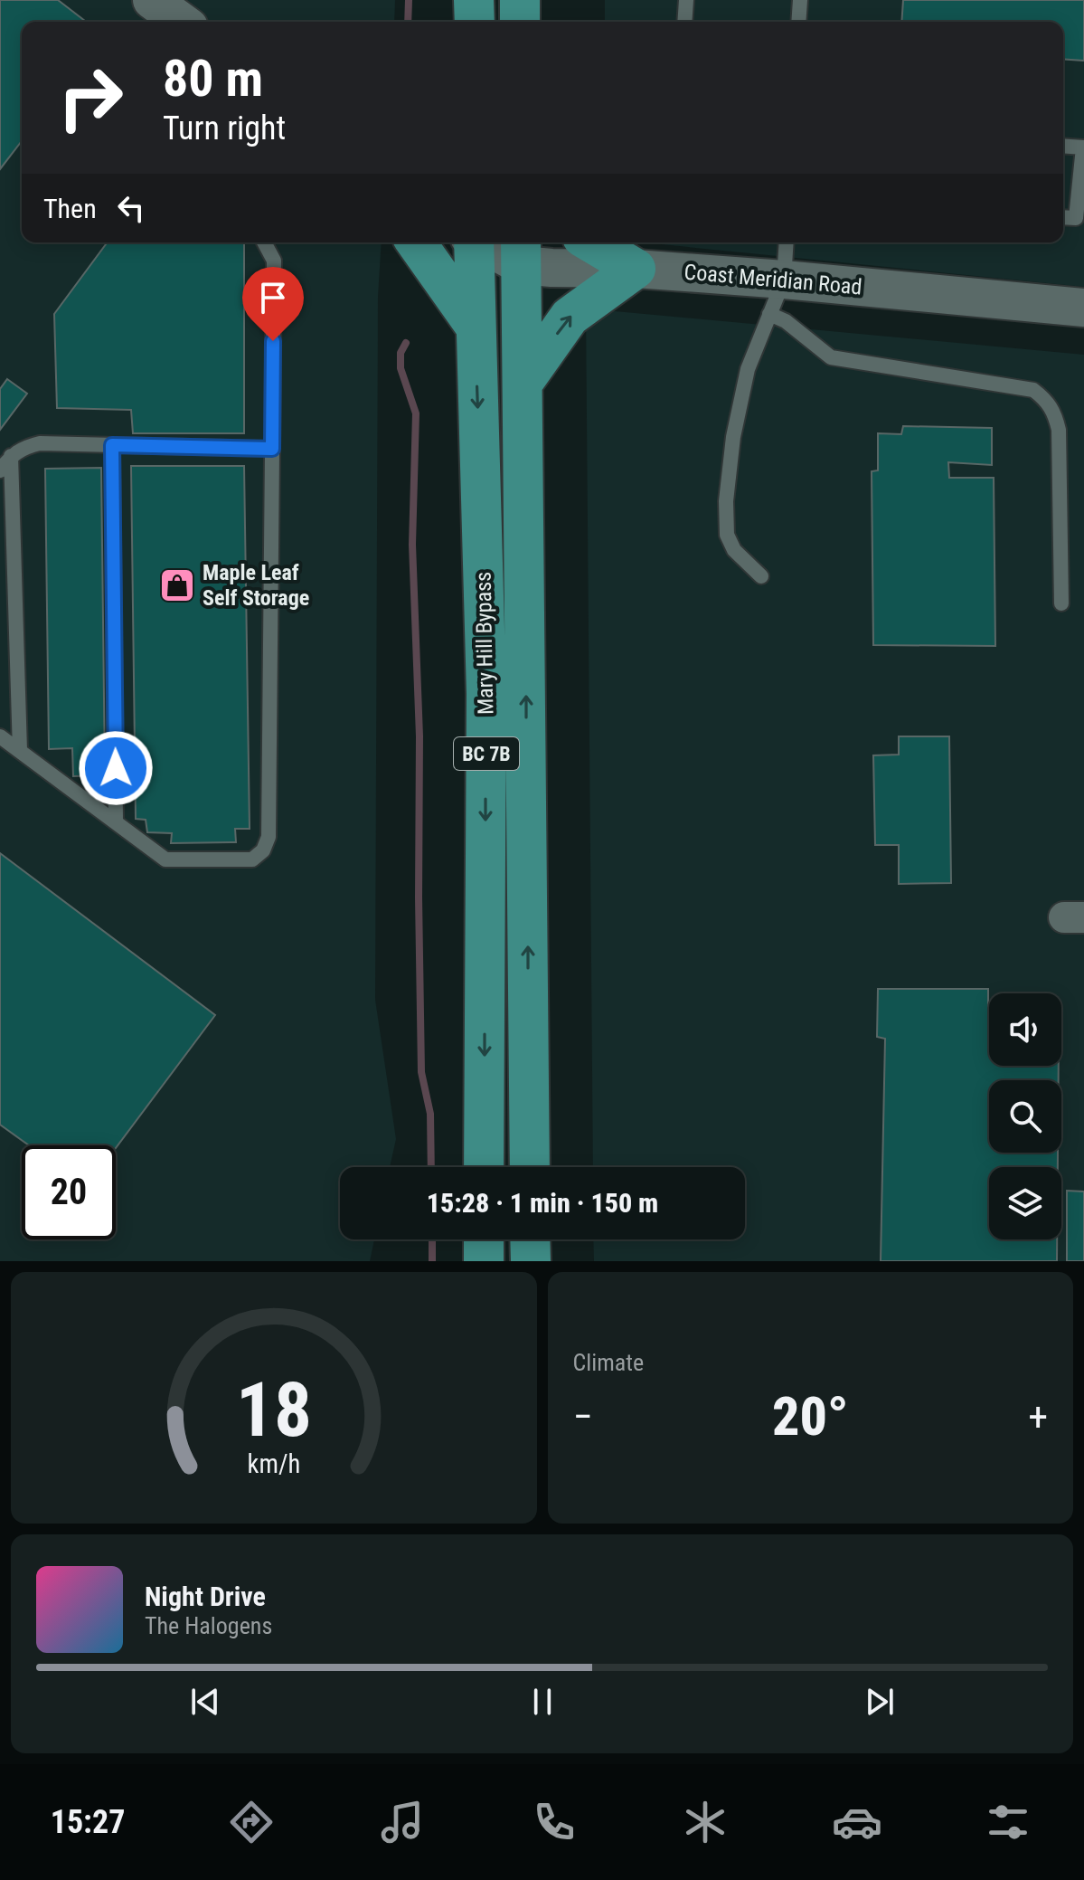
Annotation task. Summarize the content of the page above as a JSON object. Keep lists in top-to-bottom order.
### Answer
{
  "streets": {
    "highway": ["Mary Hill Bypass", "BC 7B"],
    "street": ["Coast Meridian Road"]
  },
  "crossings": [
    ["Coast Meridian Road", "Mary Hill Bypass"]
  ],
  "places": {
    "shop": ["Maple Leaf Self Storage"]
  },
  "page": {
    "turn": ["80 m", "Turn right"],
    "then": "Then",
    "limit": "20",
    "trip": "15:28 · 1 min · 150 m",
    "tile": "Climate",
    "heat": ["−", "20°", "+"],
    "song": ["Night Drive", "The Halogens"],
    "tabs": "15:27",
    "gauge": ["18", "km/h"]
  }
}
